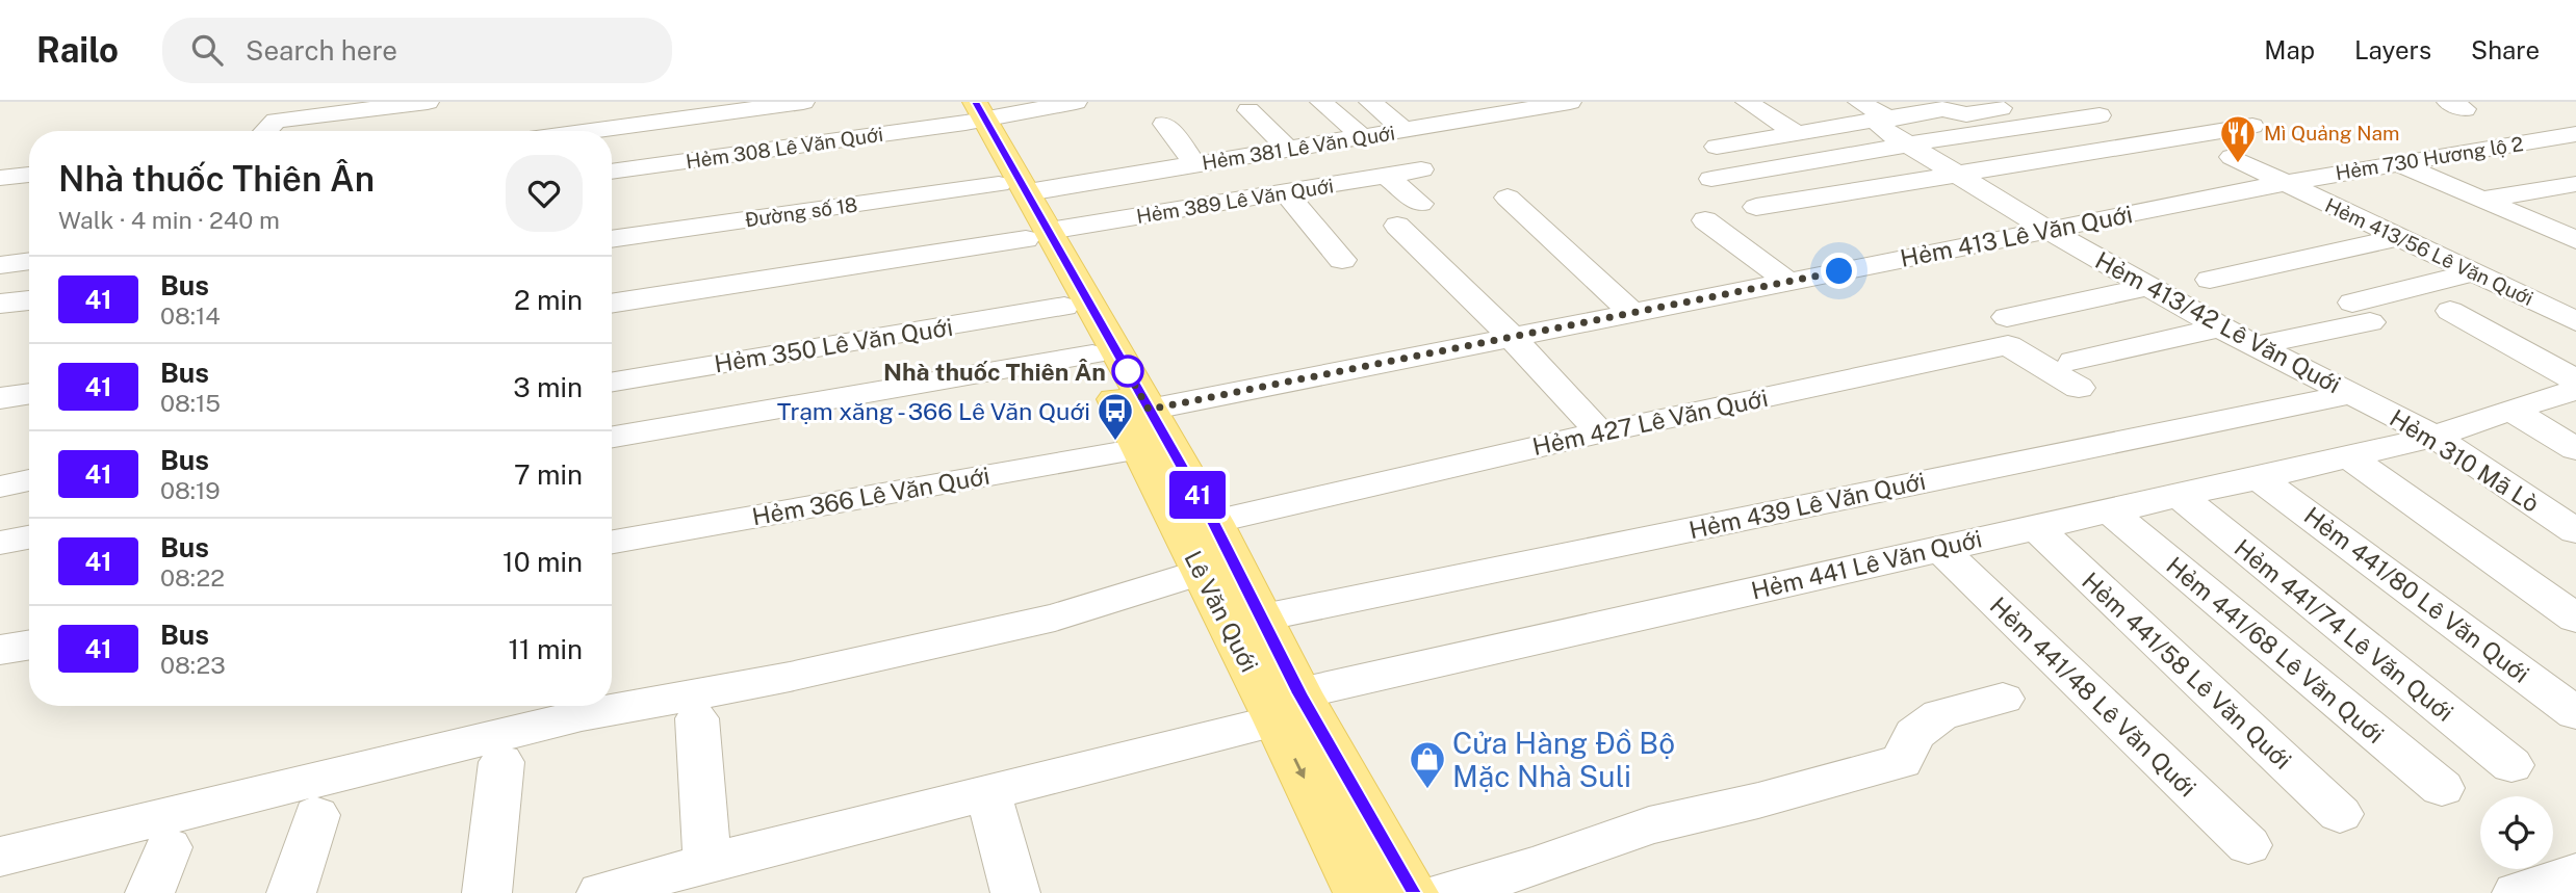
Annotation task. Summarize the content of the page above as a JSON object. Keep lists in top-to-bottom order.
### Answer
{
  "streets": {
    "main road": ["Lê Văn Quới"],
    "street": [
      "Hẻm 308 Lê Văn Quới",
      "Hẻm 381 Lê Văn Quới",
      "Hẻm 730 Hương lộ 2",
      "Hẻm 389 Lê Văn Quới",
      "Đường số 18",
      "Hẻm 413 Lê Văn Quới",
      "Hẻm 413/56 Lê Văn Quới",
      "Hẻm 413/42 Lê Văn Quới",
      "Hẻm 350 Lê Văn Quới",
      "Hẻm 427 Lê Văn Quới",
      "Hẻm 310 Mã Lò",
      "Hẻm 366 Lê Văn Quới",
      "Hẻm 439 Lê Văn Quới",
      "Hẻm 441 Lê Văn Quới",
      "Hẻm 441/80 Lê Văn Quới",
      "Hẻm 441/74 Lê Văn Quới",
      "Hẻm 441/68 Lê Văn Quới",
      "Hẻm 441/58 Lê Văn Quới",
      "Hẻm 441/48 Lê Văn Quới"
    ]
  },
  "crossings": [
    ["Hẻm 308 Lê Văn Quới", "Lê Văn Quới"],
    ["Hẻm 381 Lê Văn Quới", "Đường số 18"],
    ["Hẻm 381 Lê Văn Quới", "Lê Văn Quới"],
    ["Hẻm 730 Hương lộ 2", "Hẻm 413 Lê Văn Quới"],
    ["Hẻm 730 Hương lộ 2", "Hẻm 413/56 Lê Văn Quới"],
    ["Hẻm 389 Lê Văn Quới", "Lê Văn Quới"],
    ["Đường số 18", "Lê Văn Quới"],
    ["Hẻm 413 Lê Văn Quới", "Hẻm 413/56 Lê Văn Quới"],
    ["Hẻm 413 Lê Văn Quới", "Hẻm 413/42 Lê Văn Quới"],
    ["Hẻm 413 Lê Văn Quới", "Lê Văn Quới"],
    ["Hẻm 413/42 Lê Văn Quới", "Hẻm 427 Lê Văn Quới"],
    ["Hẻm 413/42 Lê Văn Quới", "Hẻm 310 Mã Lò"],
    ["Hẻm 413/42 Lê Văn Quới", "Hẻm 439 Lê Văn Quới"],
    ["Hẻm 350 Lê Văn Quới", "Lê Văn Quới"],
    ["Hẻm 427 Lê Văn Quới", "Lê Văn Quới"],
    ["Hẻm 310 Mã Lò", "Hẻm 439 Lê Văn Quới"],
    ["Hẻm 310 Mã Lò", "Hẻm 441 Lê Văn Quới"],
    ["Hẻm 366 Lê Văn Quới", "Lê Văn Quới"],
    ["Hẻm 439 Lê Văn Quới", "Lê Văn Quới"],
    ["Hẻm 441 Lê Văn Quới", "Hẻm 441/80 Lê Văn Quới"],
    ["Hẻm 441 Lê Văn Quới", "Lê Văn Quới"],
    ["Hẻm 441 Lê Văn Quới", "Hẻm 441/74 Lê Văn Quới"],
    ["Hẻm 441 Lê Văn Quới", "Hẻm 441/68 Lê Văn Quới"],
    ["Hẻm 441 Lê Văn Quới", "Hẻm 441/58 Lê Văn Quới"],
    ["Hẻm 441 Lê Văn Quới", "Hẻm 441/48 Lê Văn Quới"]
  ],
  "places": {
    "restaurant": ["Mì Quảng Nam"],
    "other": ["Nhà thuốc Thiên Ân"],
    "bus stop": ["Trạm xăng - 366 Lê Văn Quới"],
    "shop": ["Cửa Hàng Đồ Bộ Mặc Nhà Suli"]
  },
  "lines": ["bus line 41"],
  "page": {
    "header": "Railo",
    "search": "Search here",
    "nav": ["Map", "Layers", "Share"],
    "on_map": "41",
    "heading": ["Nhà thuốc Thiên Ân", "Walk · 4 min · 240 m"],
    "list": [
      {
        "mark": "41",
        "name": "Bus",
        "note": "08:14",
        "value": "2 min"
      },
      {
        "mark": "41",
        "name": "Bus",
        "note": "08:15",
        "value": "3 min"
      },
      {
        "mark": "41",
        "name": "Bus",
        "note": "08:19",
        "value": "7 min"
      },
      {
        "mark": "41",
        "name": "Bus",
        "note": "08:22",
        "value": "10 min"
      },
      {
        "mark": "41",
        "name": "Bus",
        "note": "08:23",
        "value": "11 min"
      }
    ]
  }
}
